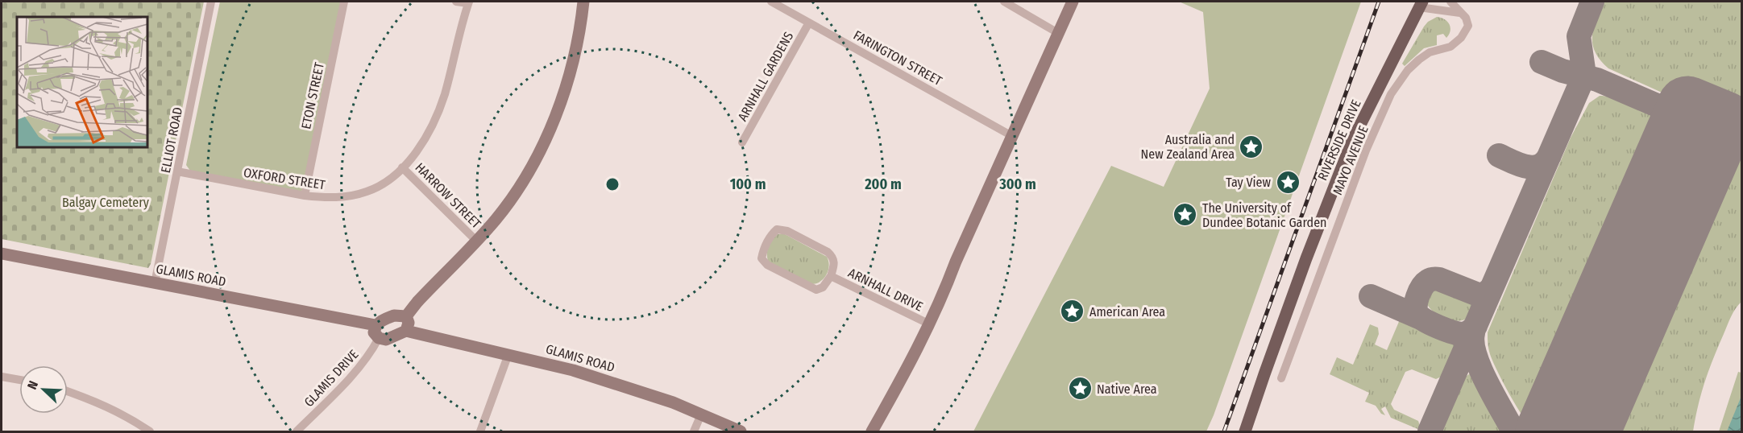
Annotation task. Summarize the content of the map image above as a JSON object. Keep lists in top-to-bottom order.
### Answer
{
  "streets": {
    "main road": ["RIVERSIDE DRIVE"],
    "street": [
      "FARINGTON STREET",
      "ARNHALL GARDENS",
      "ETON STREET",
      "ELLIOT ROAD",
      "MAYO AVENUE",
      "OXFORD STREET",
      "HARROW STREET",
      "GLAMIS ROAD",
      "ARNHALL DRIVE",
      "GLAMIS DRIVE"
    ]
  },
  "crossings": [
    ["FARINGTON STREET", "ARNHALL GARDENS"],
    ["ETON STREET", "OXFORD STREET"],
    ["ELLIOT ROAD", "OXFORD STREET"],
    ["ELLIOT ROAD", "GLAMIS ROAD"],
    ["OXFORD STREET", "HARROW STREET"]
  ],
  "parks": ["Balgay Cemetery"],
  "places": {
    "place": [
      "Australia and New Zealand Area",
      "Tay View",
      "The University of Dundee Botanic Garden",
      "American Area",
      "Native Area"
    ]
  },
  "north": "top left",
  "rings": ["100 m", "200 m", "300 m"]
}
